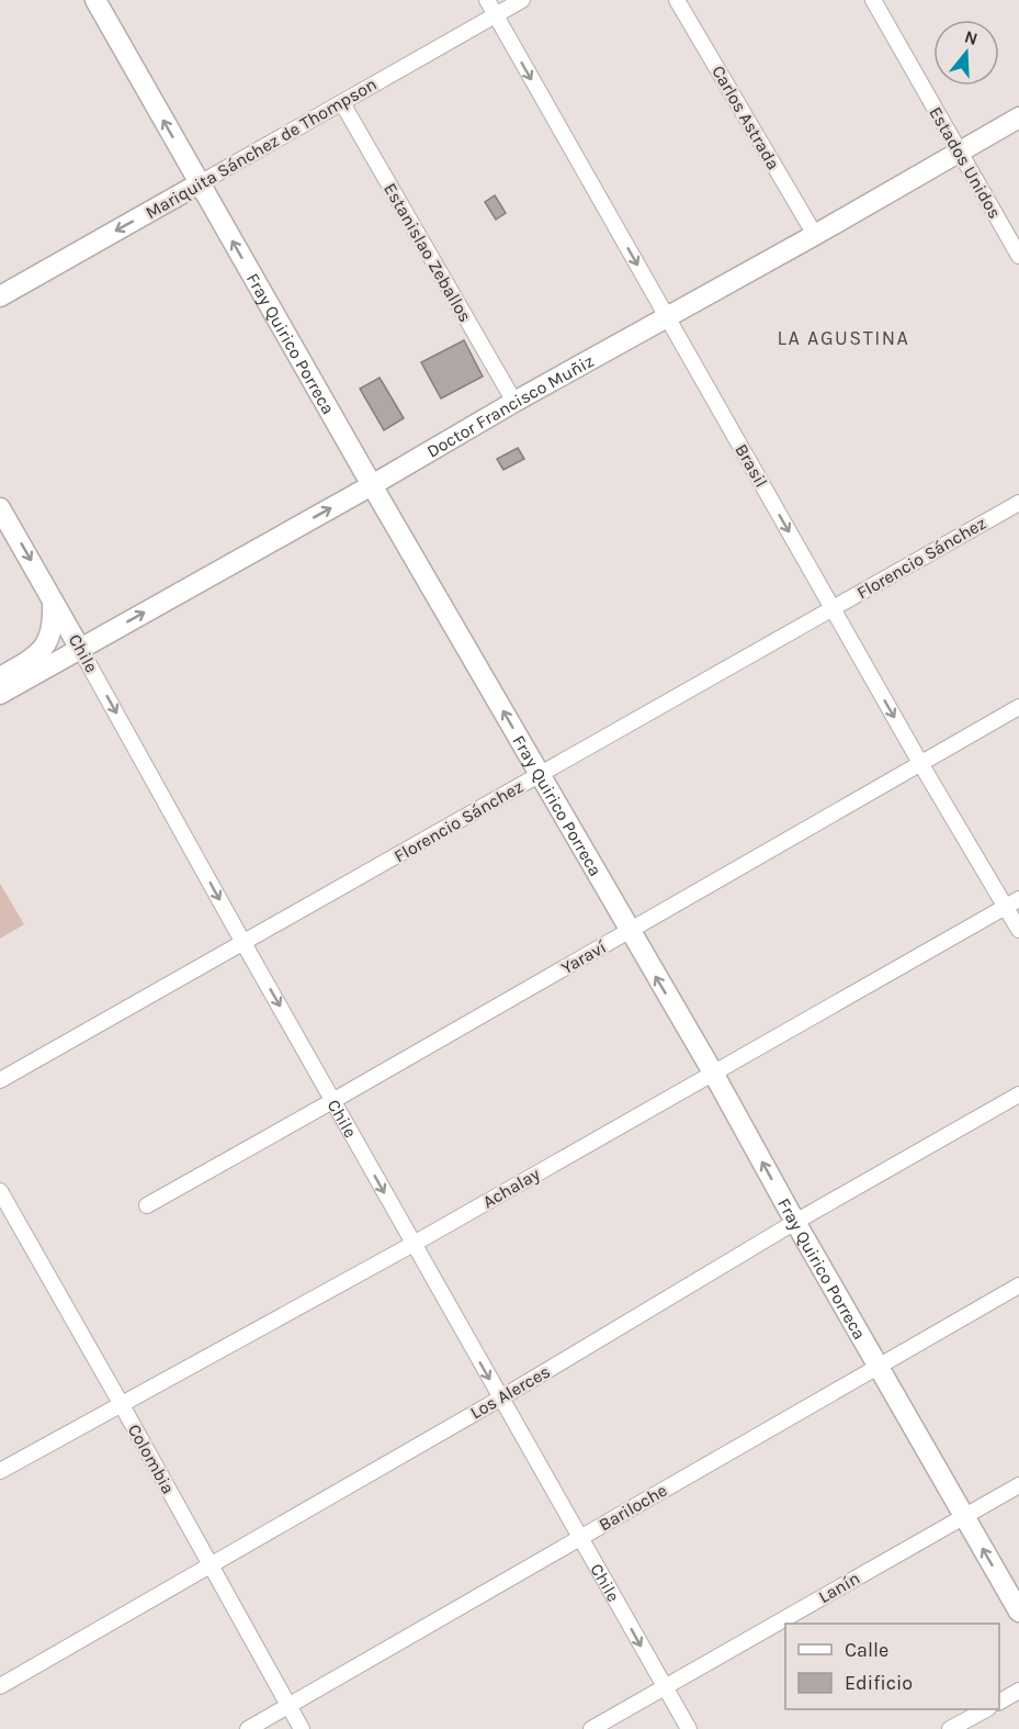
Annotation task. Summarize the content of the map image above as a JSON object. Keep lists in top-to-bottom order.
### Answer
{
  "streets": {
    "main road": [
      "Mariquita Sánchez de Thompson",
      "Fray Quirico Porreca",
      "Doctor Francisco Muñiz",
      "Chile"
    ],
    "street": [
      "Carlos Astrada",
      "Estados Unidos",
      "Estanislao Zeballos",
      "Brasil",
      "Florencio Sánchez",
      "Yaraví",
      "Achalay",
      "Los Alerces",
      "Colombia",
      "Bariloche",
      "Lanín"
    ]
  },
  "crossings": [
    ["Carlos Astrada", "Doctor Francisco Muñiz"],
    ["Mariquita Sánchez de Thompson", "Estanislao Zeballos"],
    ["Mariquita Sánchez de Thompson", "Fray Quirico Porreca"],
    ["Mariquita Sánchez de Thompson", "Brasil"],
    ["Estados Unidos", "Doctor Francisco Muñiz"],
    ["Estanislao Zeballos", "Doctor Francisco Muñiz"],
    ["Fray Quirico Porreca", "Doctor Francisco Muñiz"],
    ["Fray Quirico Porreca", "Florencio Sánchez"],
    ["Fray Quirico Porreca", "Yaraví"],
    ["Fray Quirico Porreca", "Achalay"],
    ["Fray Quirico Porreca", "Los Alerces"],
    ["Fray Quirico Porreca", "Bariloche"],
    ["Fray Quirico Porreca", "Lanín"],
    ["Doctor Francisco Muñiz", "Brasil"],
    ["Doctor Francisco Muñiz", "Chile"],
    ["Brasil", "Florencio Sánchez"],
    ["Brasil", "Yaraví"],
    ["Brasil", "Achalay"],
    ["Florencio Sánchez", "Chile"],
    ["Chile", "Yaraví"],
    ["Chile", "Achalay"],
    ["Chile", "Los Alerces"],
    ["Chile", "Bariloche"],
    ["Chile", "Lanín"],
    ["Achalay", "Colombia"],
    ["Los Alerces", "Colombia"],
    ["Colombia", "Bariloche"]
  ],
  "one_way": [
    "Mariquita Sánchez de Thompson",
    "Fray Quirico Porreca",
    "Brasil",
    "Chile"
  ],
  "districts": ["LA AGUSTINA"],
  "legend": ["Calle", "Edificio"],
  "north": "top"
}
